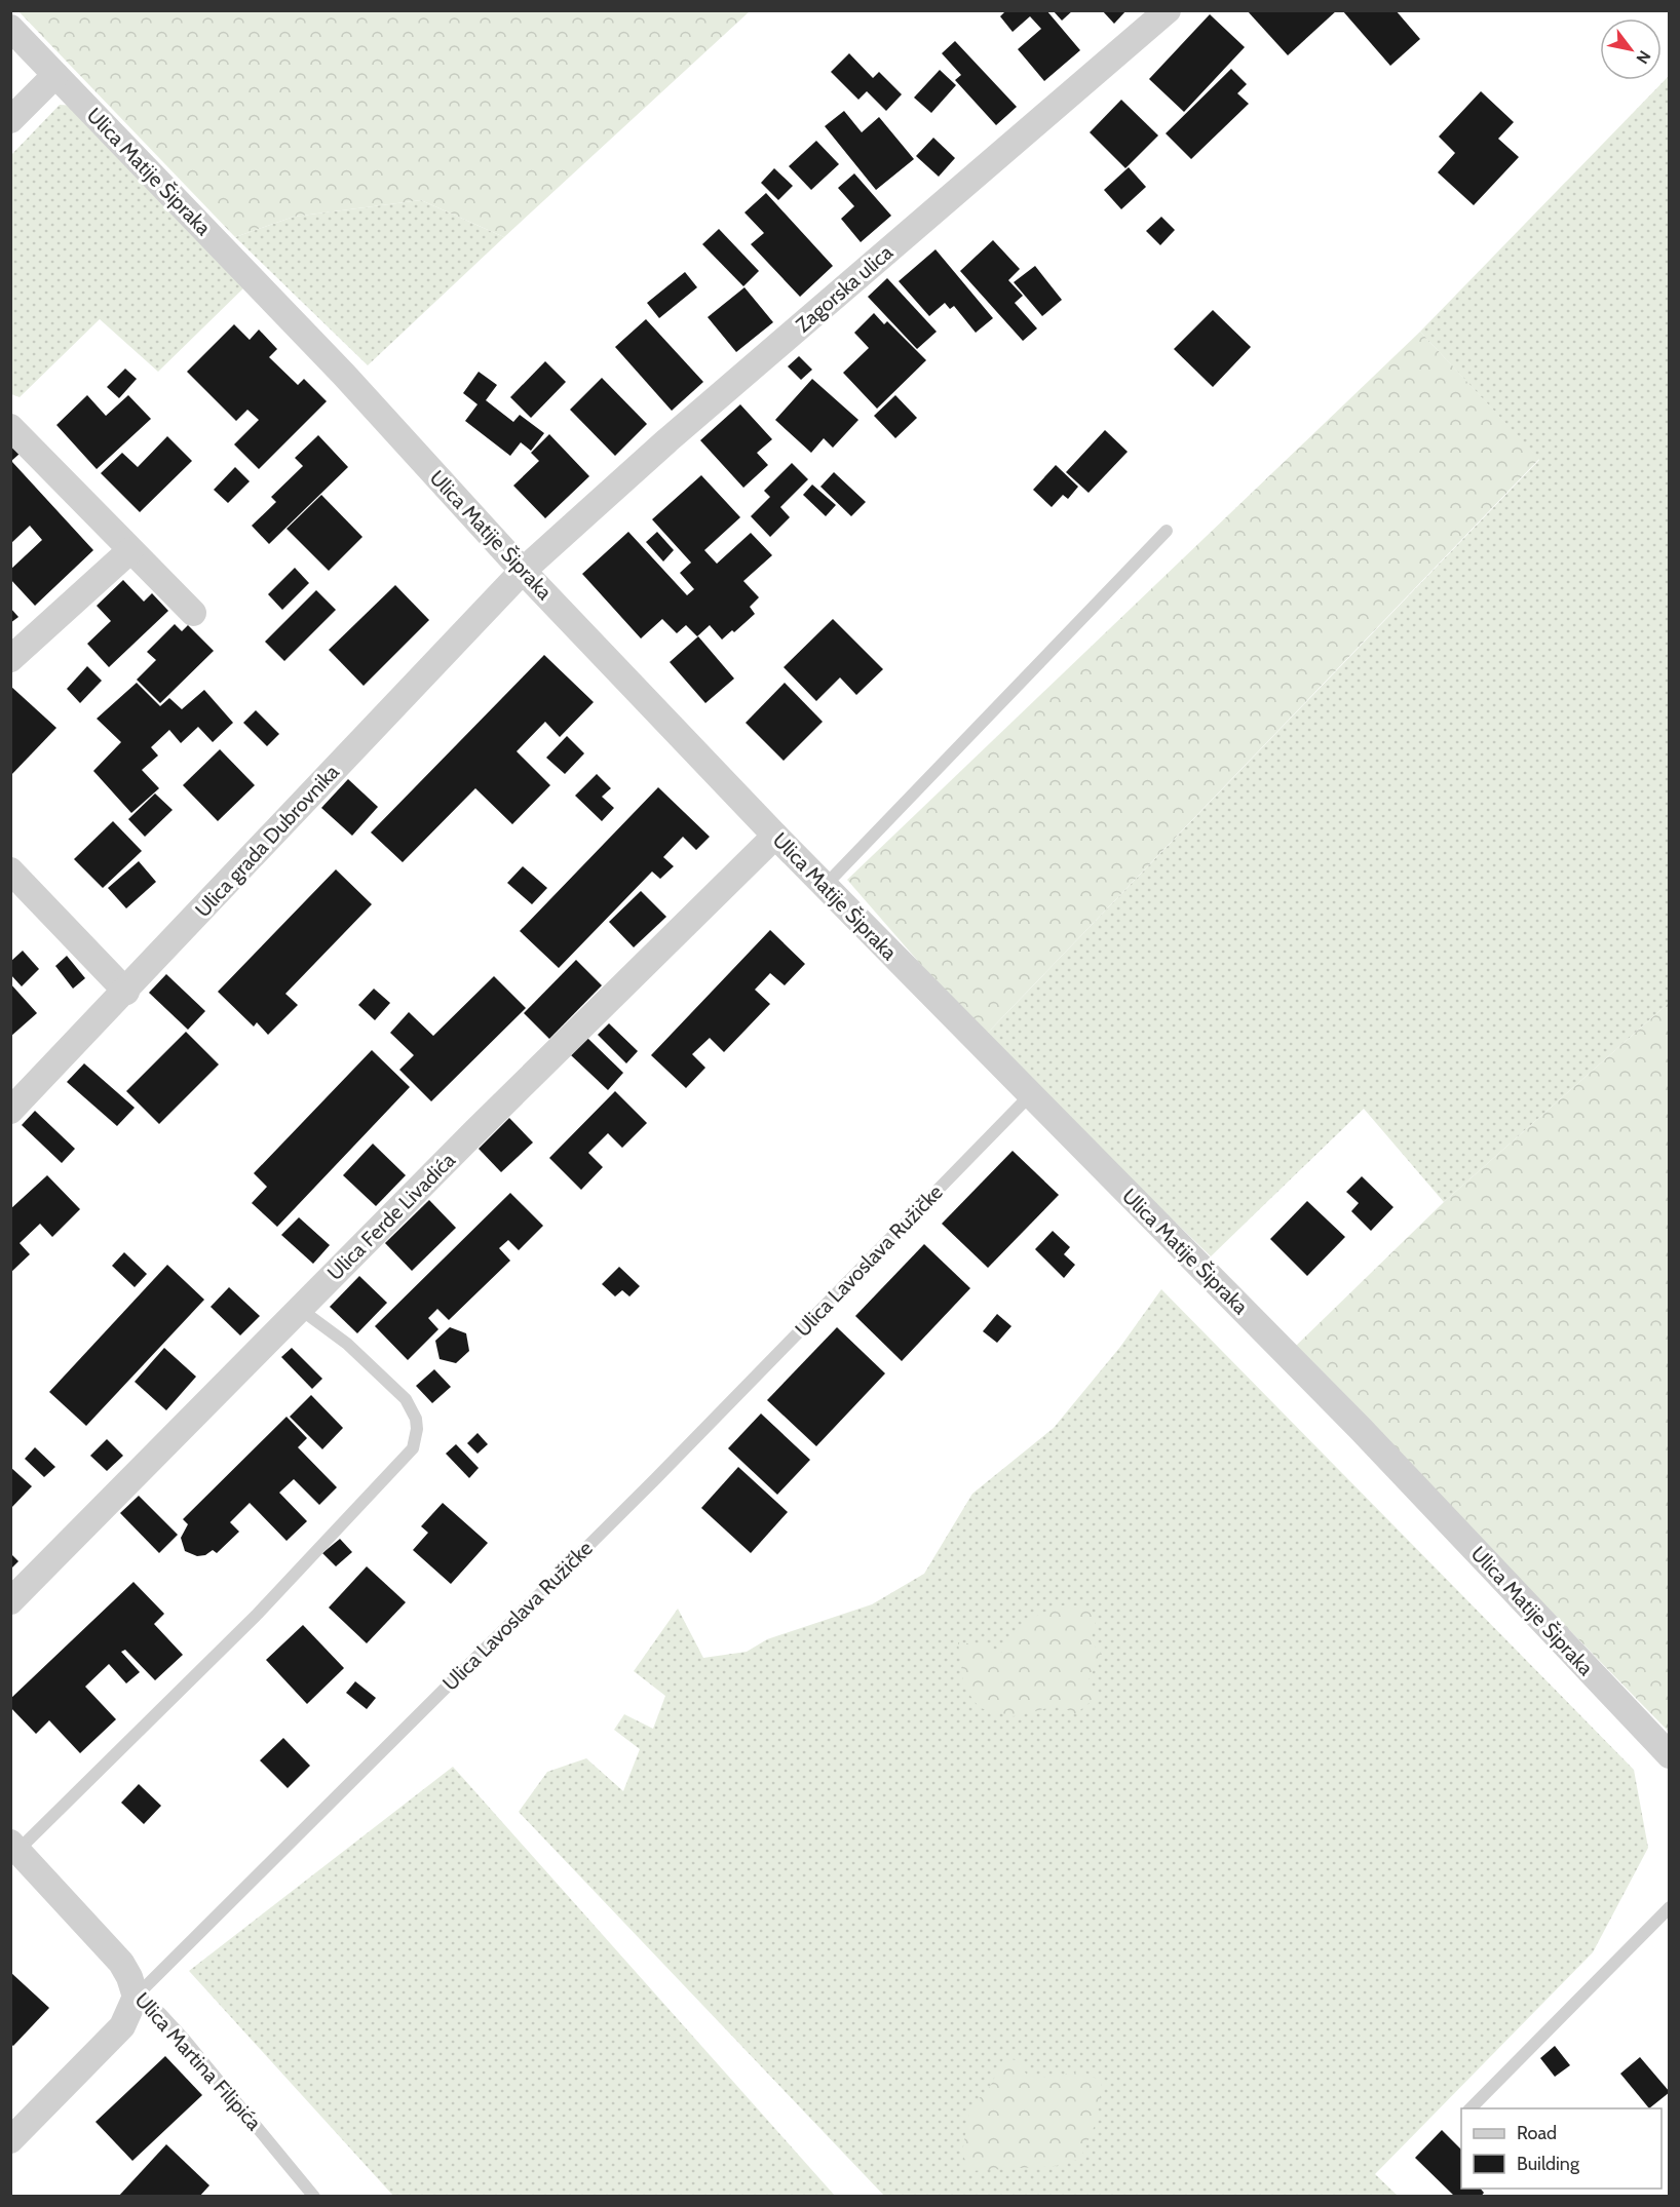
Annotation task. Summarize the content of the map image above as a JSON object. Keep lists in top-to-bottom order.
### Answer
{
  "streets": {
    "street": [
      "Ulica Matije Šipraka",
      "Zagorska ulica",
      "Ulica grada Dubrovnika",
      "Ulica Ferde Livadića",
      "Ulica Lavoslava Ružičke",
      "Ulica Martina Filipića"
    ]
  },
  "crossings": [
    ["Ulica Matije Šipraka", "Zagorska ulica"],
    ["Ulica Matije Šipraka", "Ulica grada Dubrovnika"],
    ["Ulica Matije Šipraka", "Ulica Ferde Livadića"],
    ["Ulica Matije Šipraka", "Ulica Lavoslava Ružičke"],
    ["Zagorska ulica", "Ulica grada Dubrovnika"],
    ["Ulica Lavoslava Ružičke", "Ulica Martina Filipića"]
  ],
  "legend": ["Road", "Building"],
  "north": "bottom right"
}
